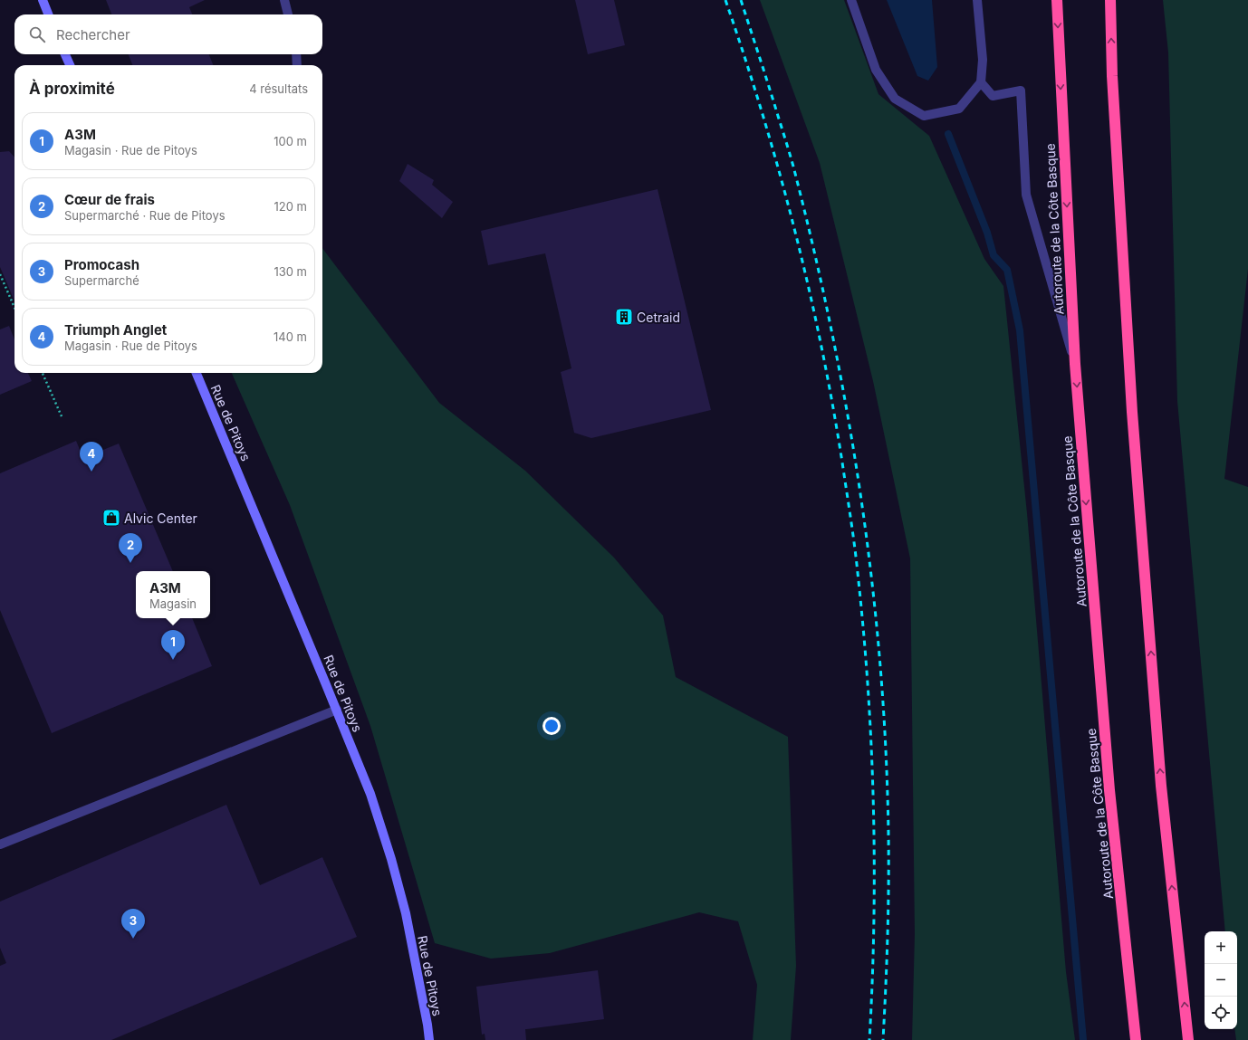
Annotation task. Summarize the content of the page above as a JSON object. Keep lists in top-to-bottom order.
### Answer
{
  "streets": {
    "highway": ["Autoroute de la Côte Basque"],
    "street": ["Rue de Pitoys"]
  },
  "places": {
    "building": ["Cetraid"],
    "shop": ["Alvic Center"]
  },
  "page": {
    "search": "Rechercher",
    "heading": ["À proximité", "4 résultats"],
    "list": [
      {
        "mark": "1",
        "name": "A3M",
        "note": "Magasin · Rue de Pitoys",
        "value": "100 m"
      },
      {
        "mark": "2",
        "name": "Cœur de frais",
        "note": "Supermarché · Rue de Pitoys",
        "value": "120 m"
      },
      {
        "mark": "3",
        "name": "Promocash",
        "note": "Supermarché",
        "value": "130 m"
      },
      {
        "mark": "4",
        "name": "Triumph Anglet",
        "note": "Magasin · Rue de Pitoys",
        "value": "140 m"
      }
    ],
    "pins": [
      "4",
      "2",
      "1",
      "3"
    ],
    "popup": ["A3M", "Magasin"],
    "map_buttons": ["+", "−"]
  }
}
